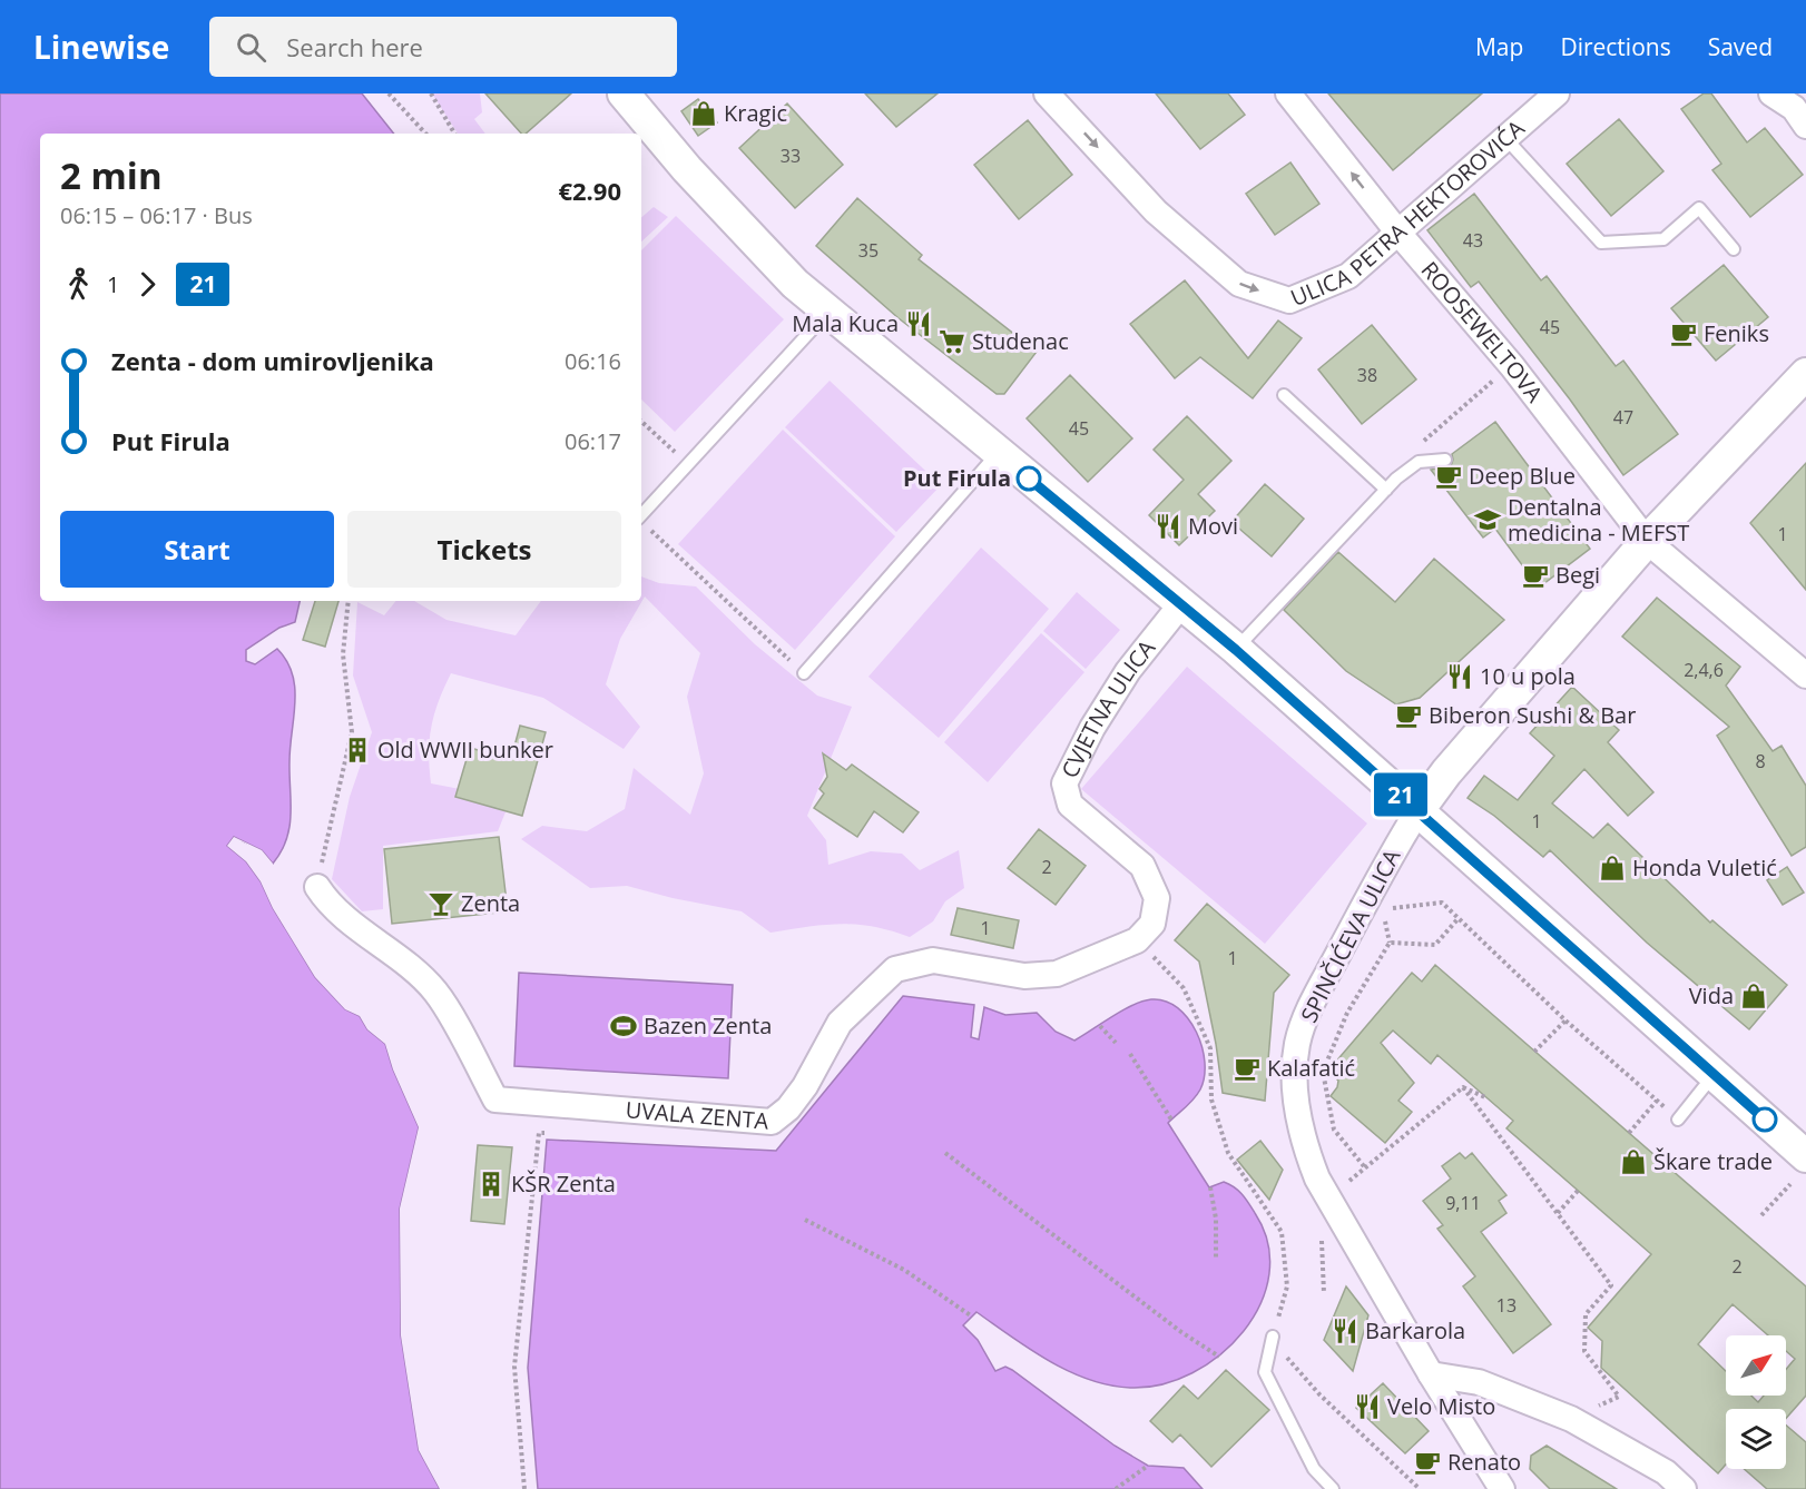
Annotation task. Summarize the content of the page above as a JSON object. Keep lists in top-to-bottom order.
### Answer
{
  "streets": {
    "street": [
      "ULICA PETRA HEKTOROVIĆA",
      "ROOSEWELTOVA",
      "CVJETNA ULICA",
      "SPINČIĆEVA ULICA",
      "UVALA ZENTA"
    ]
  },
  "crossings": [
    ["ULICA PETRA HEKTOROVIĆA", "ROOSEWELTOVA"],
    ["ROOSEWELTOVA", "SPINČIĆEVA ULICA"],
    ["CVJETNA ULICA", "UVALA ZENTA"]
  ],
  "one_way": ["ULICA PETRA HEKTOROVIĆA"],
  "places": {
    "shop": [
      "Kragic",
      "Honda Vuletić",
      "Vida",
      "Škare trade"
    ],
    "restaurant": [
      "Mala Kuca",
      "Movi",
      "10 u pola",
      "Barkarola",
      "Velo Misto"
    ],
    "cafe": [
      "Feniks",
      "Deep Blue",
      "Begi",
      "Biberon Sushi & Bar",
      "Kalafatić",
      "Renato"
    ],
    "supermarket": ["Studenac"],
    "other": ["Put Firula"],
    "school or university": ["Dentalna medicina - MEFST"],
    "building": ["Old WWII bunker", "KŠR Zenta"],
    "bar": ["Zenta"],
    "sports": ["Bazen Zenta"]
  },
  "lines": ["bus line 21"],
  "house_numbers": [
    "33",
    "43",
    "35",
    "45",
    "38",
    "47",
    "45",
    "1",
    "2,4,6",
    "8",
    "1",
    "2",
    "1",
    "1",
    "9,11",
    "2",
    "13"
  ],
  "north": "top right",
  "page": {
    "header": "Linewise",
    "search": "Search here",
    "nav": ["Map", "Directions", "Saved"],
    "on_map": "21",
    "heading": ["2 min", "06:15 – 06:17 · Bus", "€2.90"],
    "legs": ["1", "21"],
    "list": [
      {
        "name": "Zenta - dom umirovljenika",
        "value": "06:16"
      },
      {
        "name": "Put Firula",
        "value": "06:17"
      }
    ],
    "buttons": ["Start", "Tickets"]
  }
}
